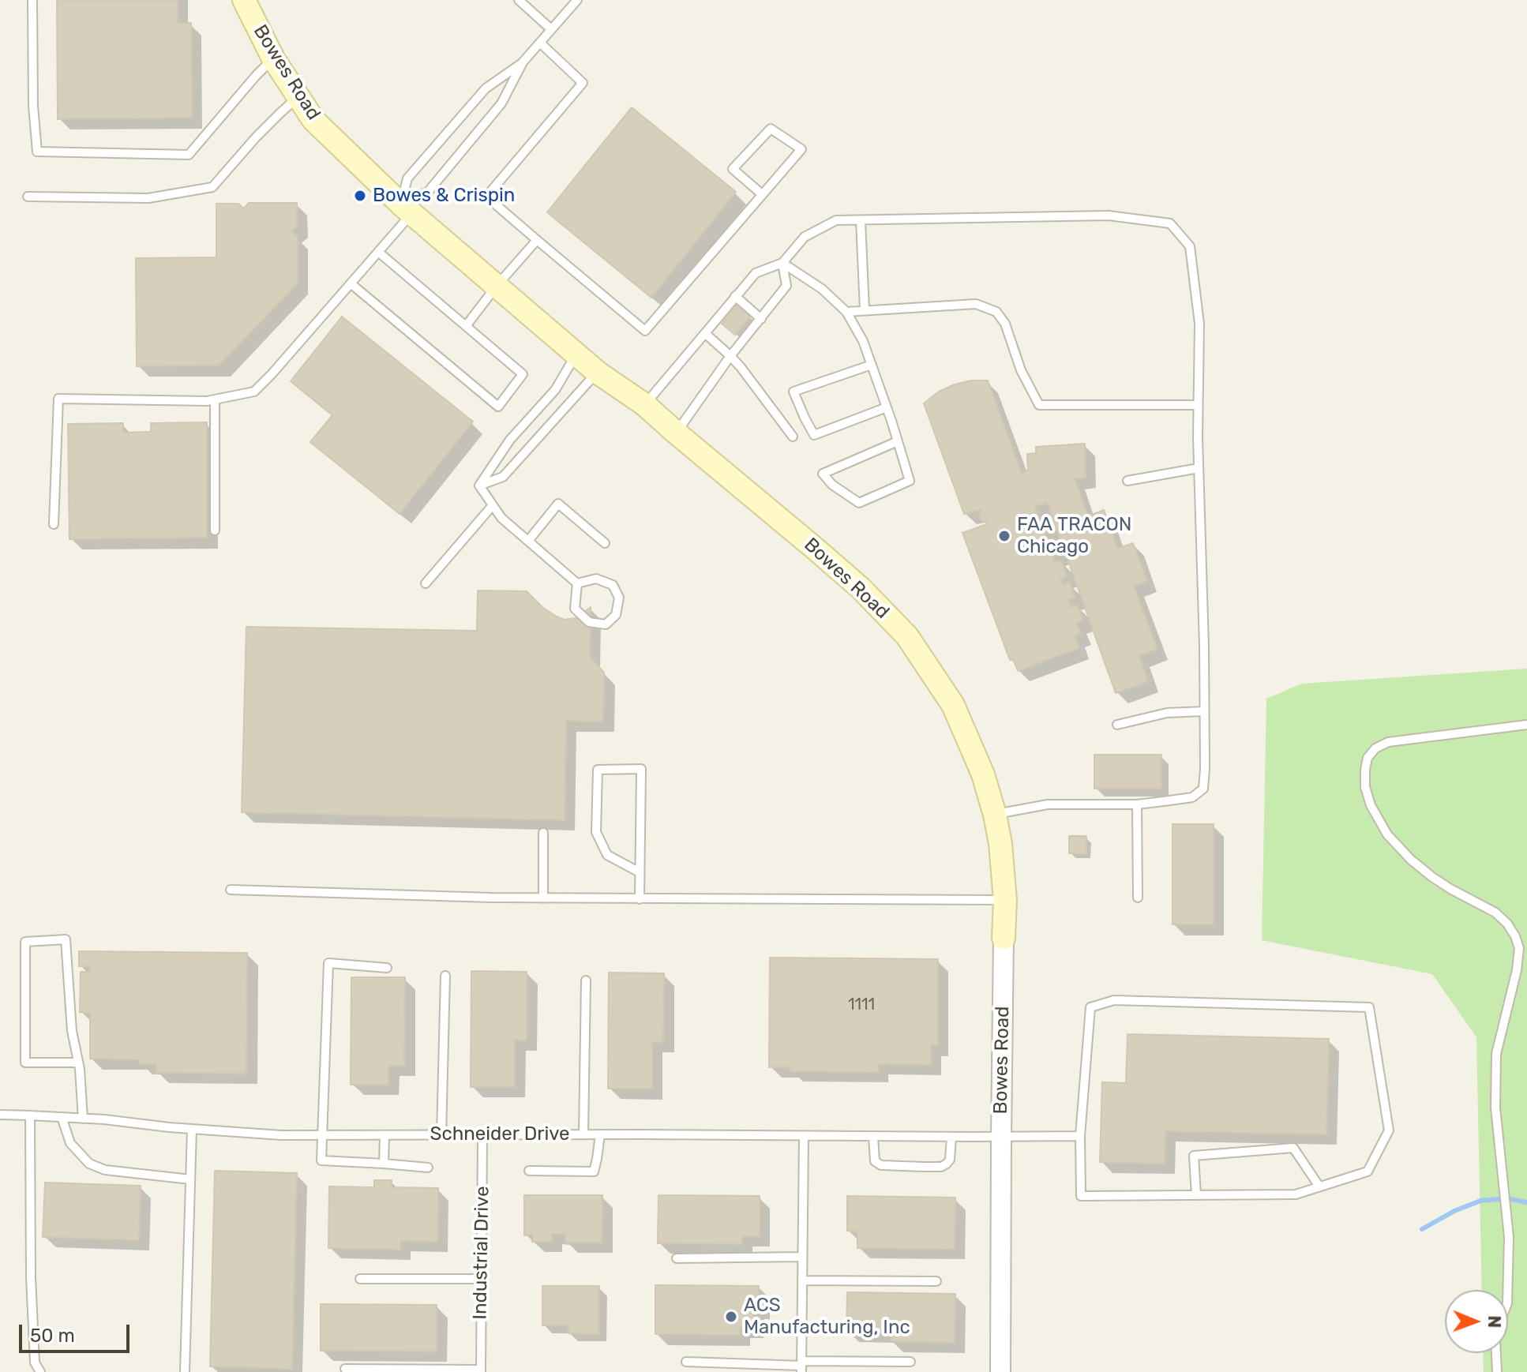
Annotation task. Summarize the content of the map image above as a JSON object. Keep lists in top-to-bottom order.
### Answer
{
  "streets": {
    "main road": ["Bowes Road"],
    "lane": ["Schneider Drive", "Industrial Drive"]
  },
  "crossings": [
    ["Bowes Road", "Schneider Drive"],
    ["Schneider Drive", "Industrial Drive"]
  ],
  "places": ["Bowes & Crispin", "FAA TRACON Chicago", "ACS Manufacturing, Inc"],
  "house_numbers": ["1111"],
  "scale_bar": "50 m",
  "north": "right"
}
